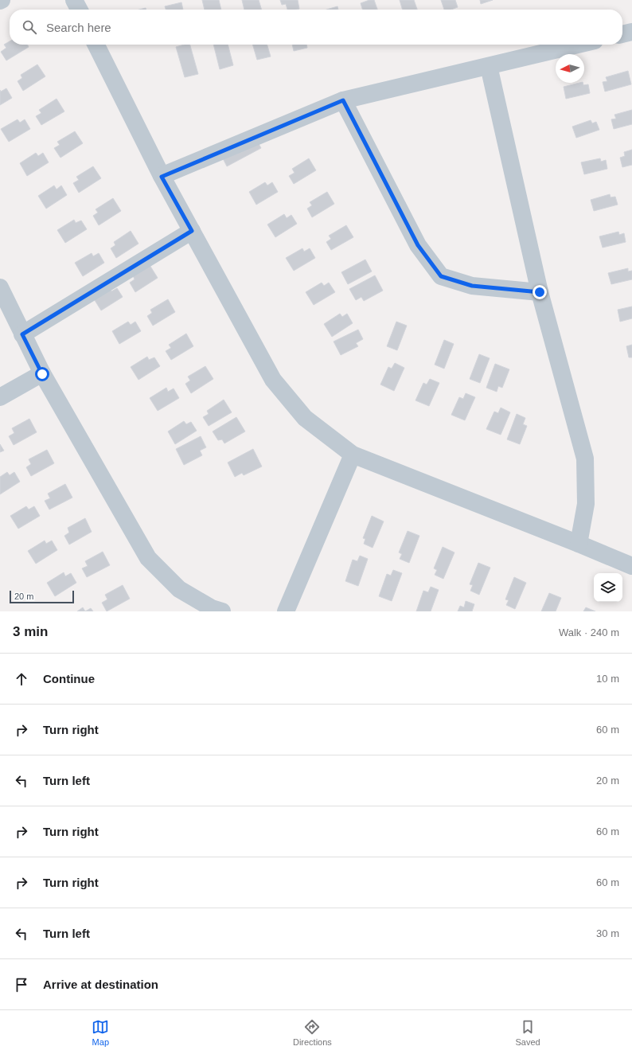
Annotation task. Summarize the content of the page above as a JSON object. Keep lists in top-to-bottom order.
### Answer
{
  "scale_bar": "20 m",
  "north": "left",
  "page": {
    "search": "Search here",
    "scale": "20 m",
    "heading": ["3 min", "Walk · 240 m"],
    "list": [
      ["Continue", "10 m"],
      ["Turn right", "60 m"],
      ["Turn left", "20 m"],
      ["Turn right", "60 m"],
      ["Turn right", "60 m"],
      ["Turn left", "30 m"],
      "Arrive at destination"
    ],
    "nav": ["Map", "Directions", "Saved"]
  }
}
